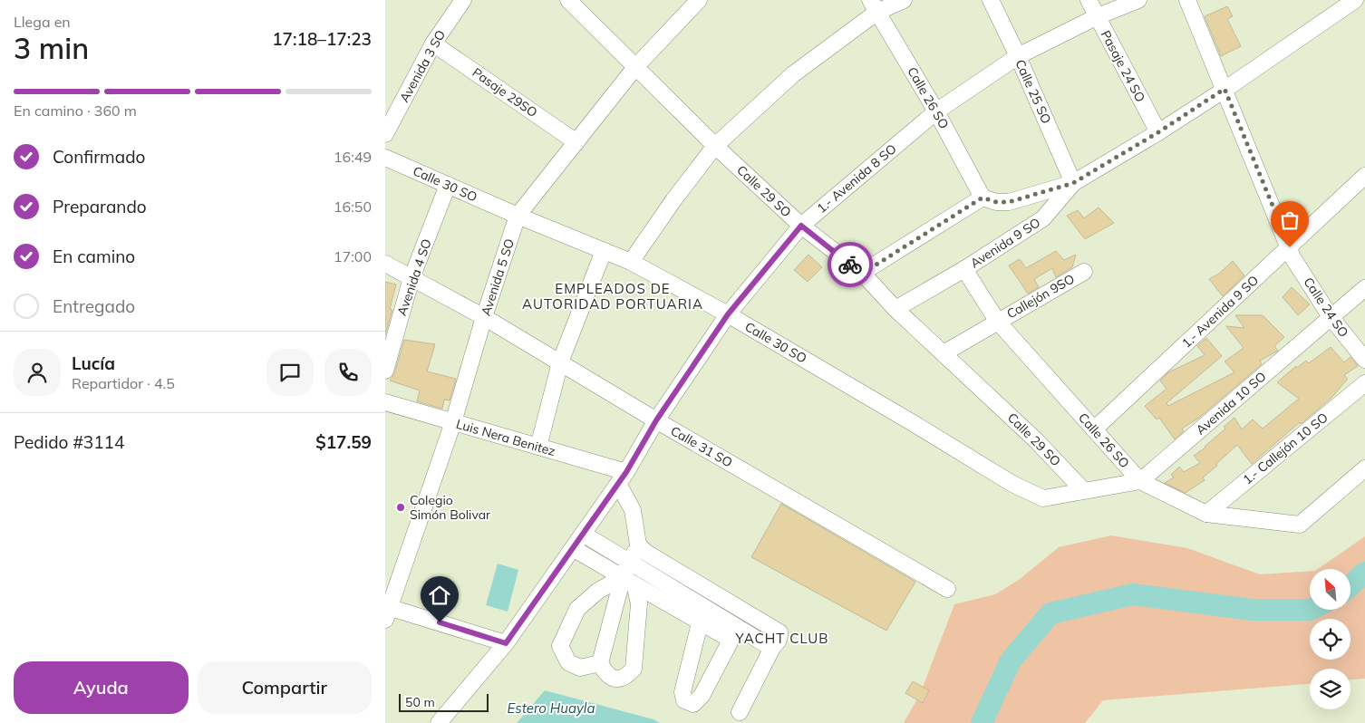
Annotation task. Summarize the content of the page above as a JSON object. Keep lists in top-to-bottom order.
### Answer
{
  "streets": {
    "street": [
      "Avenida 3 SO",
      "Pasaje 24 SO",
      "Calle 25 SO",
      "Pasaje 29SO",
      "Calle 26 SO",
      "1.- Avenida 8 SO",
      "Calle 30 SO",
      "Calle 29 SO",
      "Avenida 9 SO",
      "Avenida 4 SO",
      "Avenida 5 SO",
      "Callejón 9SO",
      "Calle 24 SO",
      "1.- Avenida 9 SO",
      "Avenida 10 SO",
      "Luis Nera Benitez",
      "Calle 31 SO",
      "1.- Callejón 10 SO"
    ]
  },
  "crossings": [
    ["Avenida 3 SO", "Pasaje 29SO"],
    ["Pasaje 24 SO", "1.- Avenida 8 SO"],
    ["Pasaje 24 SO", "Avenida 9 SO"],
    ["Calle 25 SO", "1.- Avenida 8 SO"],
    ["Calle 25 SO", "Avenida 9 SO"],
    ["Pasaje 29SO", "Avenida 5 SO"],
    ["Calle 26 SO", "1.- Avenida 8 SO"],
    ["Calle 26 SO", "Avenida 9 SO"],
    ["Calle 26 SO", "Callejón 9SO"],
    ["Calle 26 SO", "1.- Avenida 9 SO"],
    ["Calle 26 SO", "Avenida 10 SO"],
    ["Calle 26 SO", "1.- Callejón 10 SO"],
    ["1.- Avenida 8 SO", "Calle 30 SO"],
    ["1.- Avenida 8 SO", "Calle 29 SO"],
    ["1.- Avenida 8 SO", "Luis Nera Benitez"],
    ["1.- Avenida 8 SO", "Calle 31 SO"],
    ["Calle 30 SO", "Calle 29 SO"],
    ["Calle 30 SO", "Avenida 4 SO"],
    ["Calle 30 SO", "Avenida 5 SO"],
    ["Calle 29 SO", "Avenida 9 SO"],
    ["Calle 29 SO", "Avenida 5 SO"],
    ["Calle 29 SO", "Callejón 9SO"],
    ["Avenida 9 SO", "Calle 24 SO"],
    ["Avenida 4 SO", "Calle 31 SO"],
    ["Avenida 5 SO", "Luis Nera Benitez"],
    ["Avenida 5 SO", "Calle 31 SO"],
    ["Calle 24 SO", "1.- Avenida 9 SO"],
    ["Calle 24 SO", "Avenida 10 SO"]
  ],
  "districts": ["EMPLEADOS DE AUTORIDAD PORTUARIA", "YACHT CLUB"],
  "water": ["Estero Huayla"],
  "places": ["Colegio Simón Bolivar"],
  "scale_bar": "50 m",
  "north": "top left",
  "page": {
    "heading": ["3 min", "Llega en", "17:18–17:23"],
    "panel": [
      "Lucía",
      "Repartidor · 4.5",
      "Pedido #3114",
      "$17.59"
    ],
    "bar": "En camino · 360 m",
    "list": [
      ["Confirmado", "16:49"],
      ["Preparando", "16:50"],
      ["En camino", "17:00"],
      "Entregado"
    ],
    "buttons": ["Ayuda", "Compartir"],
    "scale": "50 m"
  }
}
